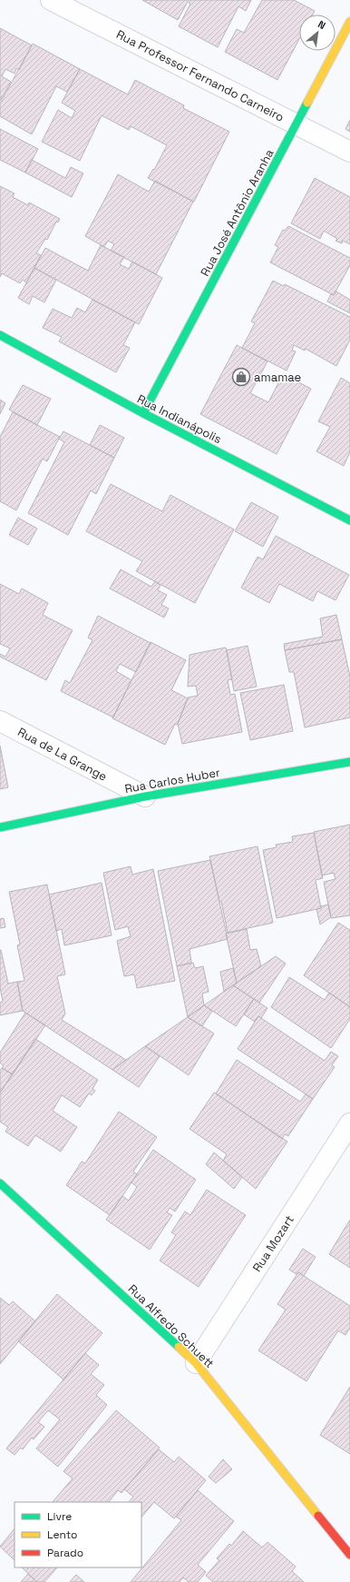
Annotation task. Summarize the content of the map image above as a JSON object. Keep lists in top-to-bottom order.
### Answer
{
  "streets": {
    "street": [
      "Rua Professor Fernando Carneiro",
      "Rua José Antônio Aranha",
      "Rua Indianápolis",
      "Rua de La Grange",
      "Rua Carlos Huber",
      "Rua Mozart",
      "Rua Alfredo Schuett"
    ]
  },
  "crossings": [
    ["Rua Professor Fernando Carneiro", "Rua José Antônio Aranha"],
    ["Rua José Antônio Aranha", "Rua Indianápolis"],
    ["Rua de La Grange", "Rua Carlos Huber"],
    ["Rua Mozart", "Rua Alfredo Schuett"]
  ],
  "places": {
    "shop": ["amamae"]
  },
  "legend": ["Livre", "Lento", "Parado"],
  "north": "top right"
}
